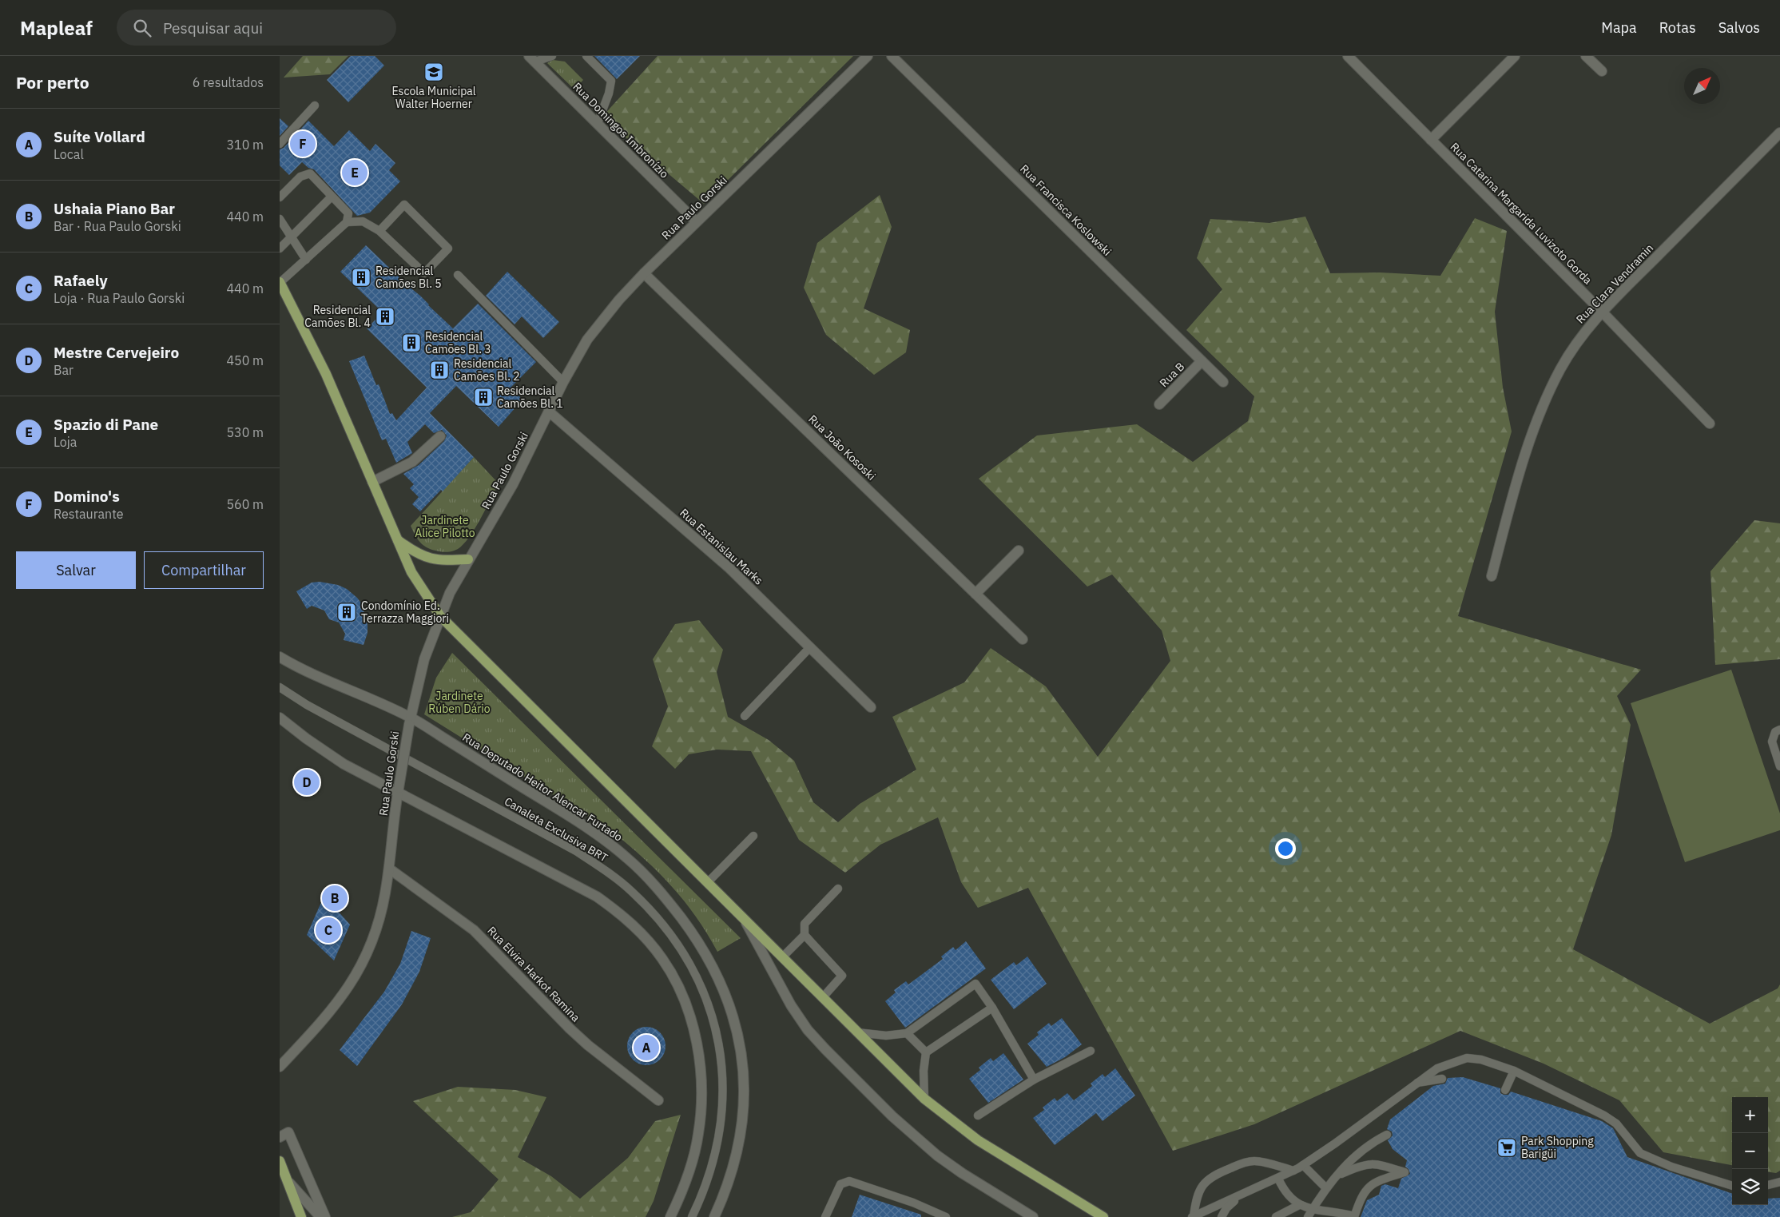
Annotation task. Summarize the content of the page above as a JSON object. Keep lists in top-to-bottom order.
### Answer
{
  "streets": {
    "street": [
      "Rua Domingos Imbronízio",
      "Rua Paulo Gorski",
      "Rua Francisca Koslowski",
      "Rua Catarina Margarida Luvizoto Gorda",
      "Rua Clara Vendramin",
      "Rua B",
      "Rua João Kososki",
      "Rua Estanislau Marks",
      "Rua Deputado Heitor Alencar Furtado",
      "Rua Elvira Harkot Ramina"
    ],
    "lane": ["Canaleta Exclusiva BRT"]
  },
  "crossings": [
    ["Rua Domingos Imbronízio", "Rua Paulo Gorski"],
    ["Rua Paulo Gorski", "Rua João Kososki"],
    ["Rua Paulo Gorski", "Rua Estanislau Marks"],
    ["Rua Paulo Gorski", "Rua Deputado Heitor Alencar Furtado"],
    ["Rua Paulo Gorski", "Rua Elvira Harkot Ramina"],
    ["Rua Francisca Koslowski", "Rua B"],
    ["Rua Catarina Margarida Luvizoto Gorda", "Rua Clara Vendramin"]
  ],
  "parks": ["Jardinete Alice Pilotto", "Jardinete Rúben Dário"],
  "places": {
    "school or university": ["Escola Municipal Walter Hoerner"],
    "building": [
      "Residencial Camões Bl. 5",
      "Residencial Camões Bl. 4",
      "Residencial Camões Bl. 3",
      "Residencial Camões Bl. 2",
      "Residencial Camões Bl. 1",
      "Condomínio Ed. Terrazza Maggiori"
    ],
    "supermarket": ["Park Shopping Barigüi"]
  },
  "north": "top right",
  "page": {
    "header": "Mapleaf",
    "search": "Pesquisar aqui",
    "nav": ["Mapa", "Rotas", "Salvos"],
    "heading": ["Por perto", "6 resultados"],
    "list": [
      {
        "mark": "A",
        "name": "Suíte Vollard",
        "note": "Local",
        "value": "310 m"
      },
      {
        "mark": "B",
        "name": "Ushaia Piano Bar",
        "note": "Bar · Rua Paulo Gorski",
        "value": "440 m"
      },
      {
        "mark": "C",
        "name": "Rafaely",
        "note": "Loja · Rua Paulo Gorski",
        "value": "440 m"
      },
      {
        "mark": "D",
        "name": "Mestre Cervejeiro",
        "note": "Bar",
        "value": "450 m"
      },
      {
        "mark": "E",
        "name": "Spazio di Pane",
        "note": "Loja",
        "value": "530 m"
      },
      {
        "mark": "F",
        "name": "Domino's",
        "note": "Restaurante",
        "value": "560 m"
      }
    ],
    "pins": [
      "F",
      "E",
      "D",
      "B",
      "C",
      "A"
    ],
    "buttons": ["Salvar", "Compartilhar"],
    "map_buttons": ["+", "−"]
  }
}
